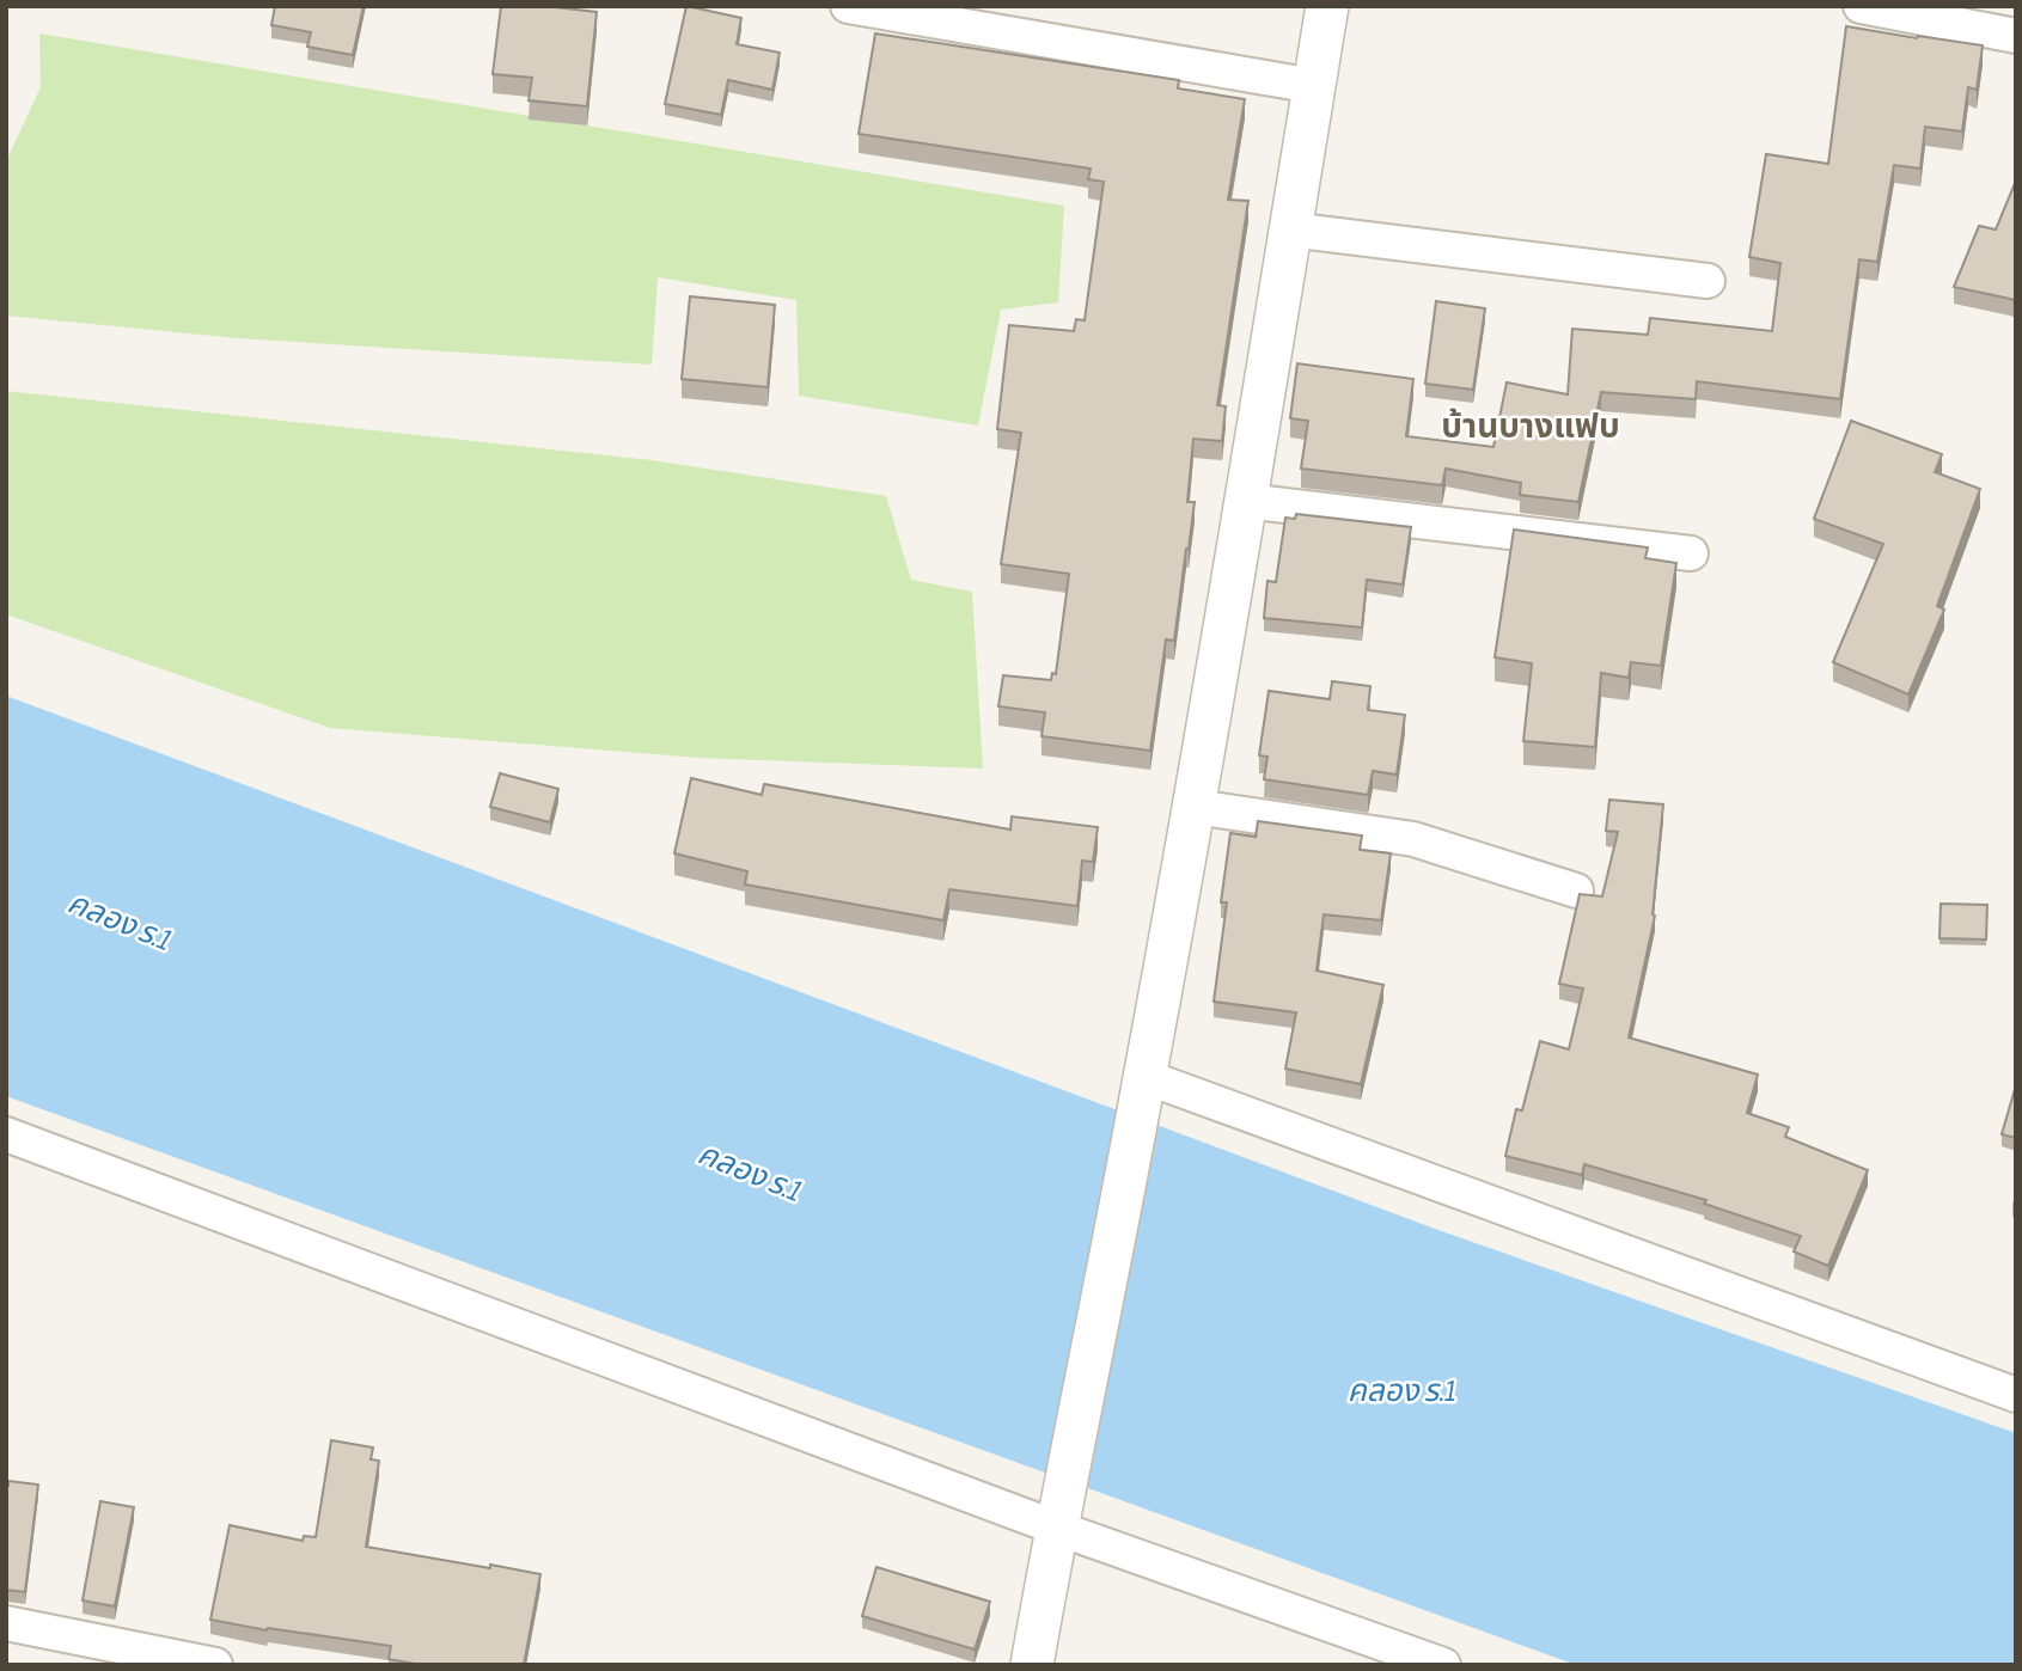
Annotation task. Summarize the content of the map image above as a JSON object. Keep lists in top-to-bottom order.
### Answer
{
  "districts": ["บ้านบางแฟบ"],
  "water": ["คลอง ร.1"]
}
